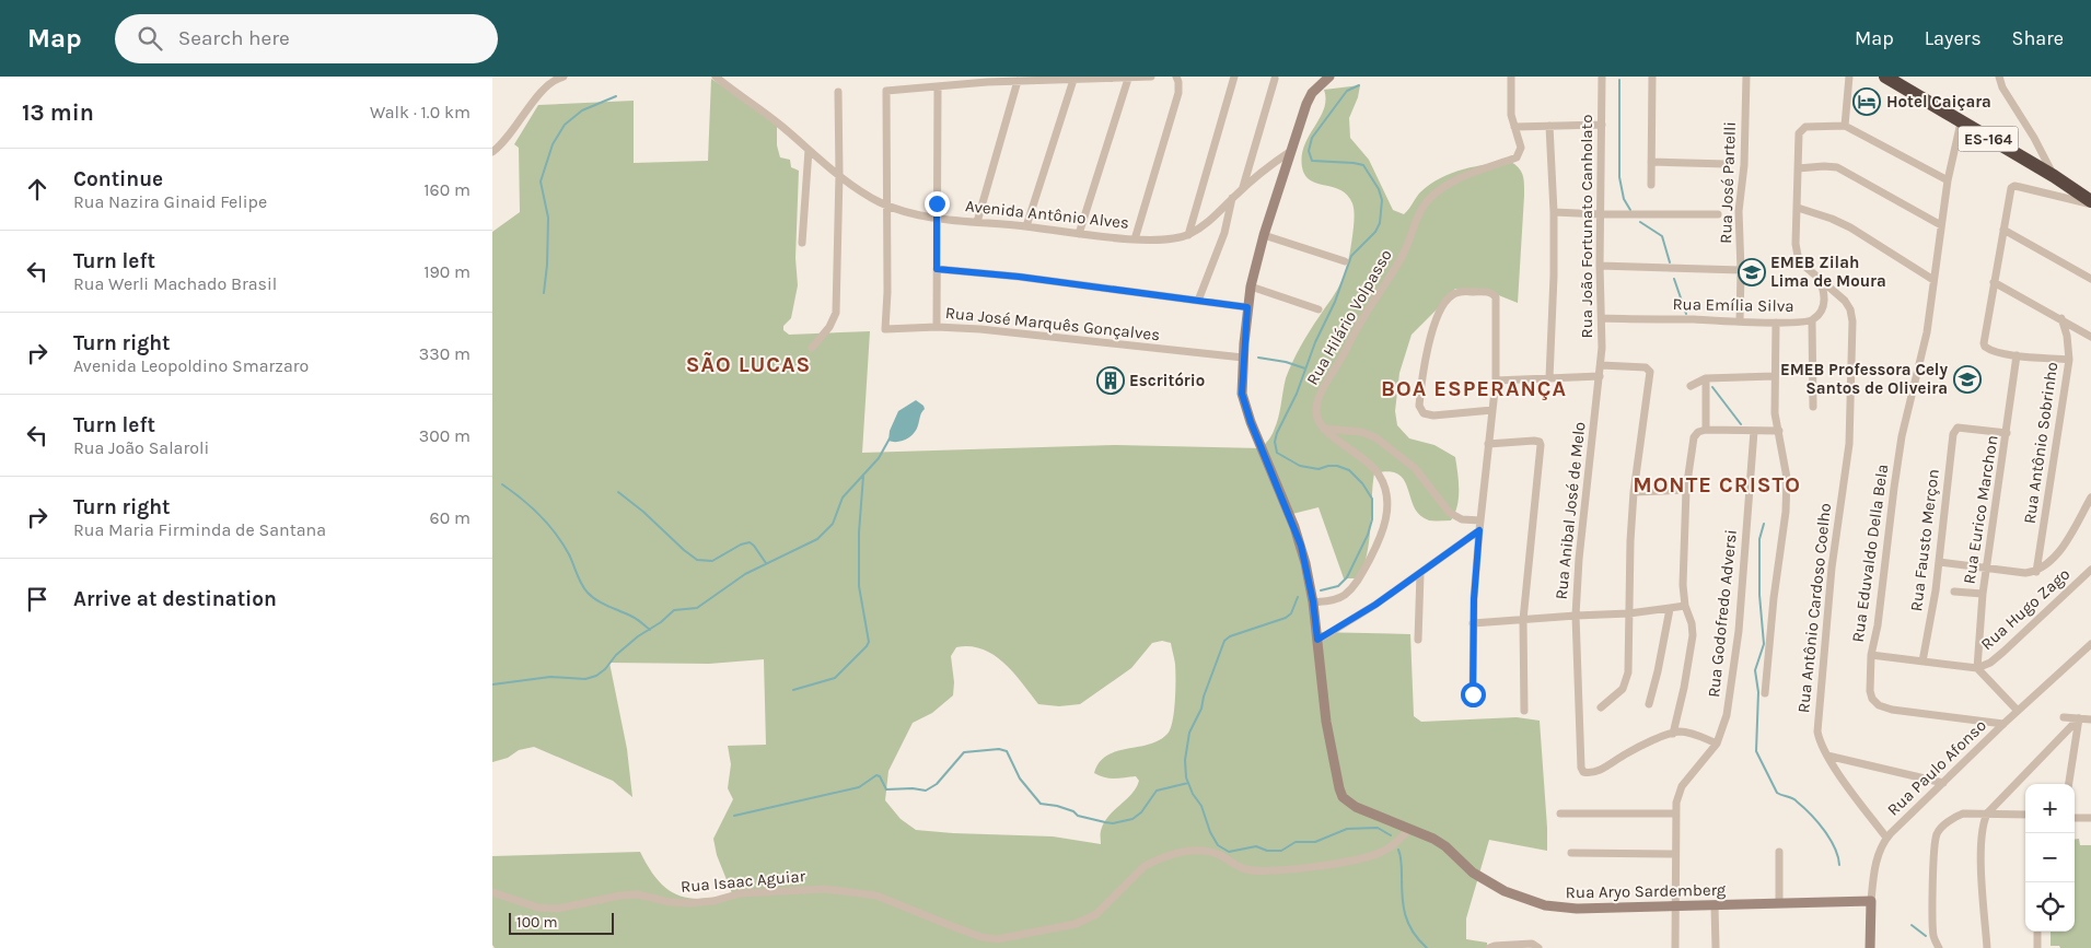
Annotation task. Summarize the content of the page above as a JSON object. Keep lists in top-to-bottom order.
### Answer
{
  "streets": {
    "highway": ["ES-164"],
    "street": [
      "Rua José Partelli",
      "Avenida Antônio Alves",
      "Rua João Fortunato Canholato",
      "Rua Emília Silva",
      "Rua Hilário Volpasso",
      "Rua José Marquês Gonçalves",
      "Rua Antônio Sobrinho",
      "Rua Eurico Marchon",
      "Rua Anibal José de Melo",
      "Rua Fausto Merçon",
      "Rua Eduvaldo Della Bela",
      "Rua Antônio Cardoso Coelho",
      "Rua Hugo Zago",
      "Rua Godofredo Adversi",
      "Rua Paulo Afonso",
      "Rua Isaac Aguiar",
      "Rua Aryo Sardemberg"
    ]
  },
  "crossings": [
    ["ES-164", "Rua Eduvaldo Della Bela"],
    ["Rua José Partelli", "Rua Emília Silva"],
    ["Avenida Antônio Alves", "Rua José Marquês Gonçalves"],
    ["Rua João Fortunato Canholato", "Rua Emília Silva"],
    ["Rua João Fortunato Canholato", "Rua Anibal José de Melo"],
    ["Rua Emília Silva", "Rua Antônio Cardoso Coelho"],
    ["Rua Eurico Marchon", "Rua Fausto Merçon"],
    ["Rua Eurico Marchon", "Rua Hugo Zago"],
    ["Rua Eduvaldo Della Bela", "Rua Paulo Afonso"],
    ["Rua Antônio Cardoso Coelho", "Rua Paulo Afonso"],
    ["Rua Godofredo Adversi", "Rua Aryo Sardemberg"],
    ["Rua Paulo Afonso", "Rua Aryo Sardemberg"],
    ["Rua Isaac Aguiar", "Rua Aryo Sardemberg"]
  ],
  "districts": ["SÃO LUCAS", "BOA ESPERANÇA", "MONTE CRISTO"],
  "places": {
    "hotel": ["Hotel Caiçara"],
    "school or university": ["EMEB Zilah Lima de Moura", "EMEB Professora Cely Santos de Oliveira"],
    "building": ["Escritório"]
  },
  "scale_bar": "100 m",
  "page": {
    "header": "Map",
    "search": "Search here",
    "nav": ["Map", "Layers", "Share"],
    "heading": ["13 min", "Walk · 1.0 km"],
    "list": [
      ["Continue", "Rua Nazira Ginaid Felipe", "160 m"],
      ["Turn left", "Rua Werli Machado Brasil", "190 m"],
      ["Turn right", "Avenida Leopoldino Smarzaro", "330 m"],
      ["Turn left", "Rua João Salaroli", "300 m"],
      ["Turn right", "Rua Maria Firminda de Santana", "60 m"],
      "Arrive at destination"
    ],
    "map_buttons": ["+", "−"],
    "scale": "100 m"
  }
}
